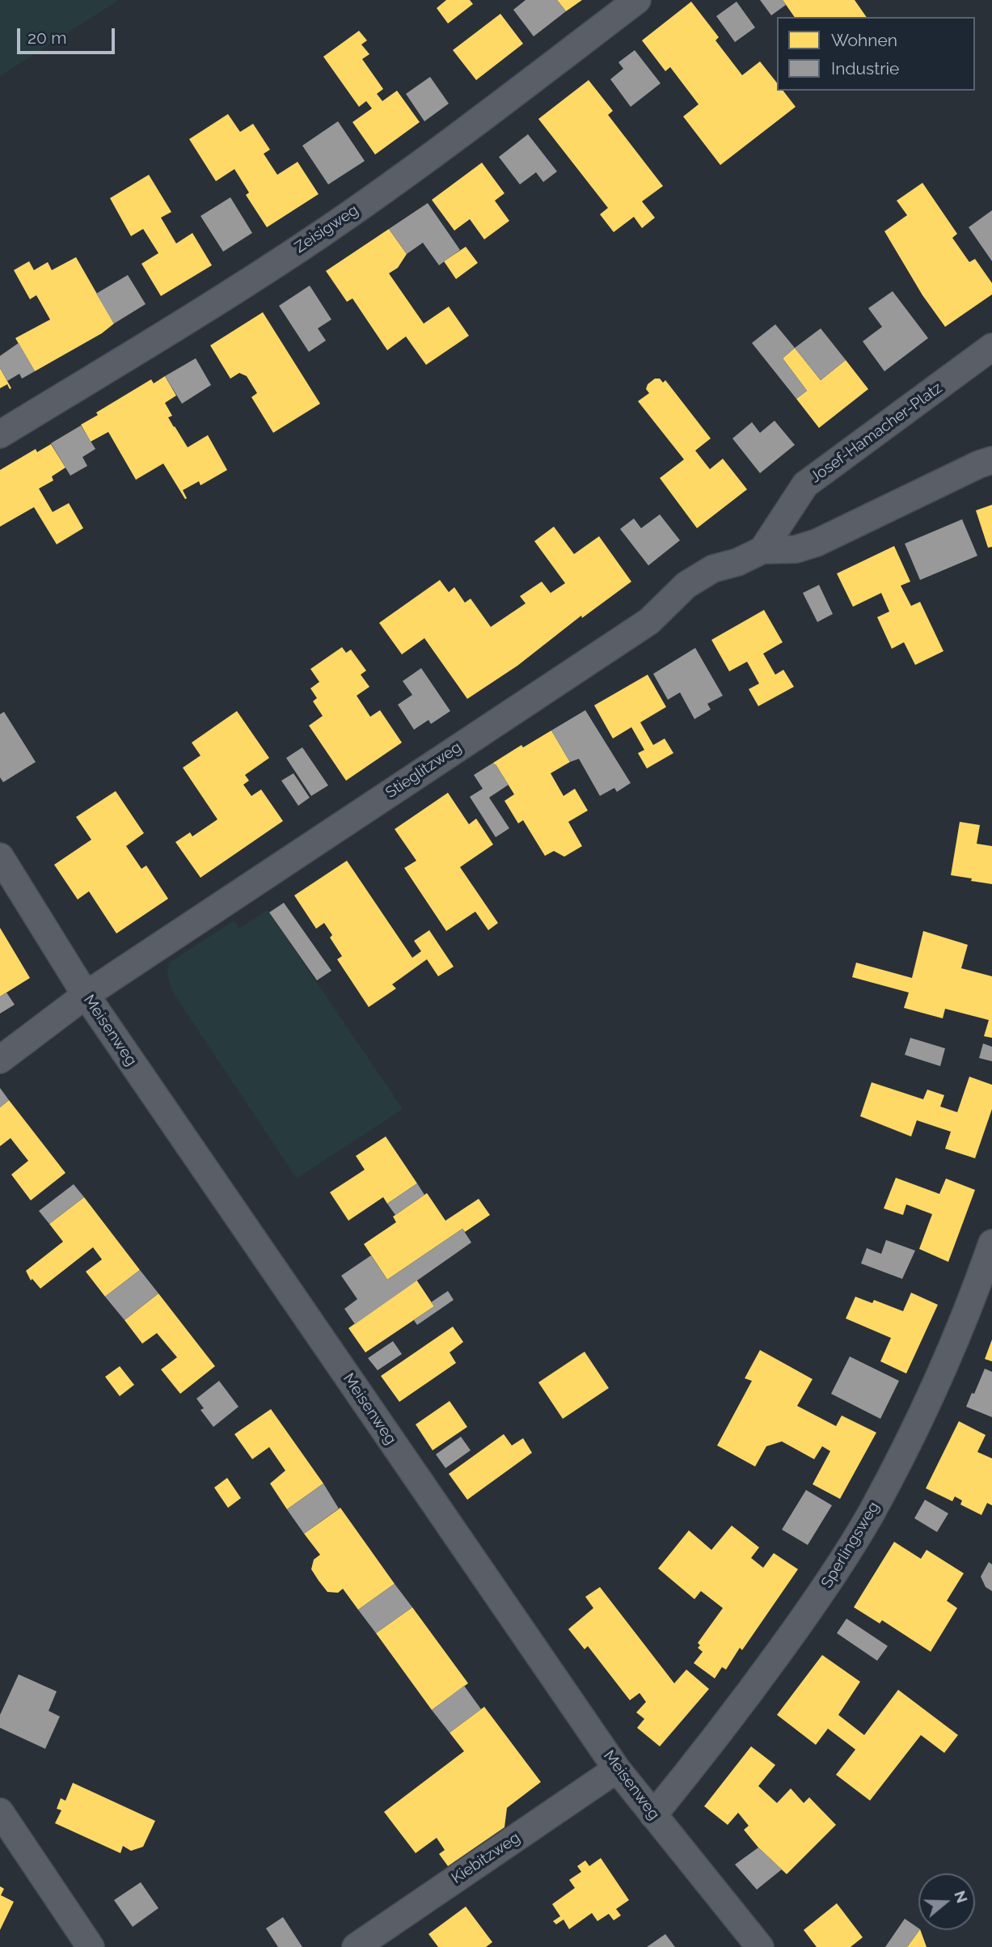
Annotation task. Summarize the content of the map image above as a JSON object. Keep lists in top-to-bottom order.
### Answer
{
  "streets": {
    "street": [
      "Zeisigweg",
      "Josef-Hamacher-Platz",
      "Stieglitzweg",
      "Meisenweg",
      "Sperlingsweg",
      "Kiebitzweg"
    ]
  },
  "crossings": [
    ["Josef-Hamacher-Platz", "Stieglitzweg"],
    ["Stieglitzweg", "Meisenweg"],
    ["Meisenweg", "Sperlingsweg"],
    ["Meisenweg", "Kiebitzweg"]
  ],
  "legend": ["Wohnen", "Industrie"],
  "scale_bar": "20 m",
  "north": "right"
}
